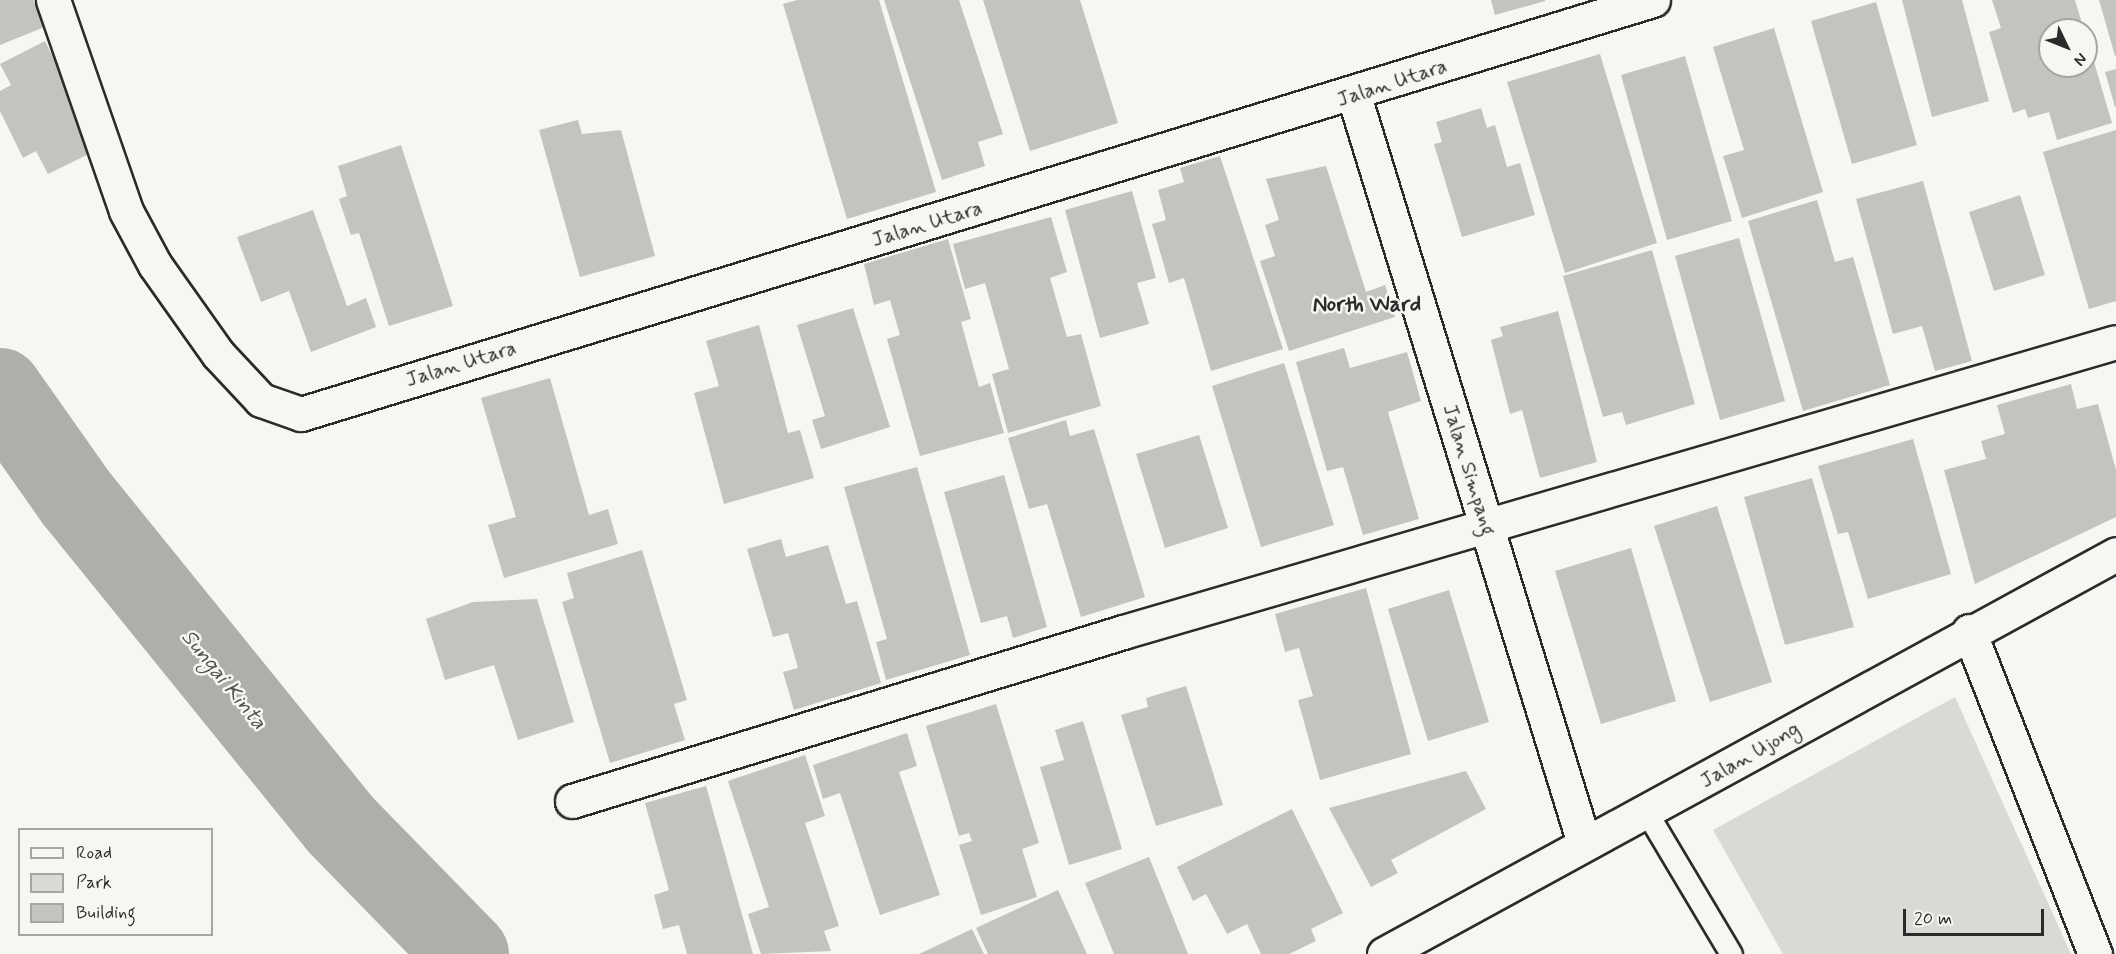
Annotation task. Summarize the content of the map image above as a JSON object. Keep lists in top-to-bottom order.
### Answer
{
  "streets": {
    "street": ["Jalan Utara", "Jalan Simpang", "Jalan Ujong"]
  },
  "crossings": [
    ["Jalan Utara", "Jalan Simpang"],
    ["Jalan Simpang", "Jalan Ujong"]
  ],
  "districts": ["North Ward"],
  "water": ["Sungai Kinta"],
  "legend": ["Road", "Park", "Building"],
  "scale_bar": "20 m",
  "north": "bottom right"
}
